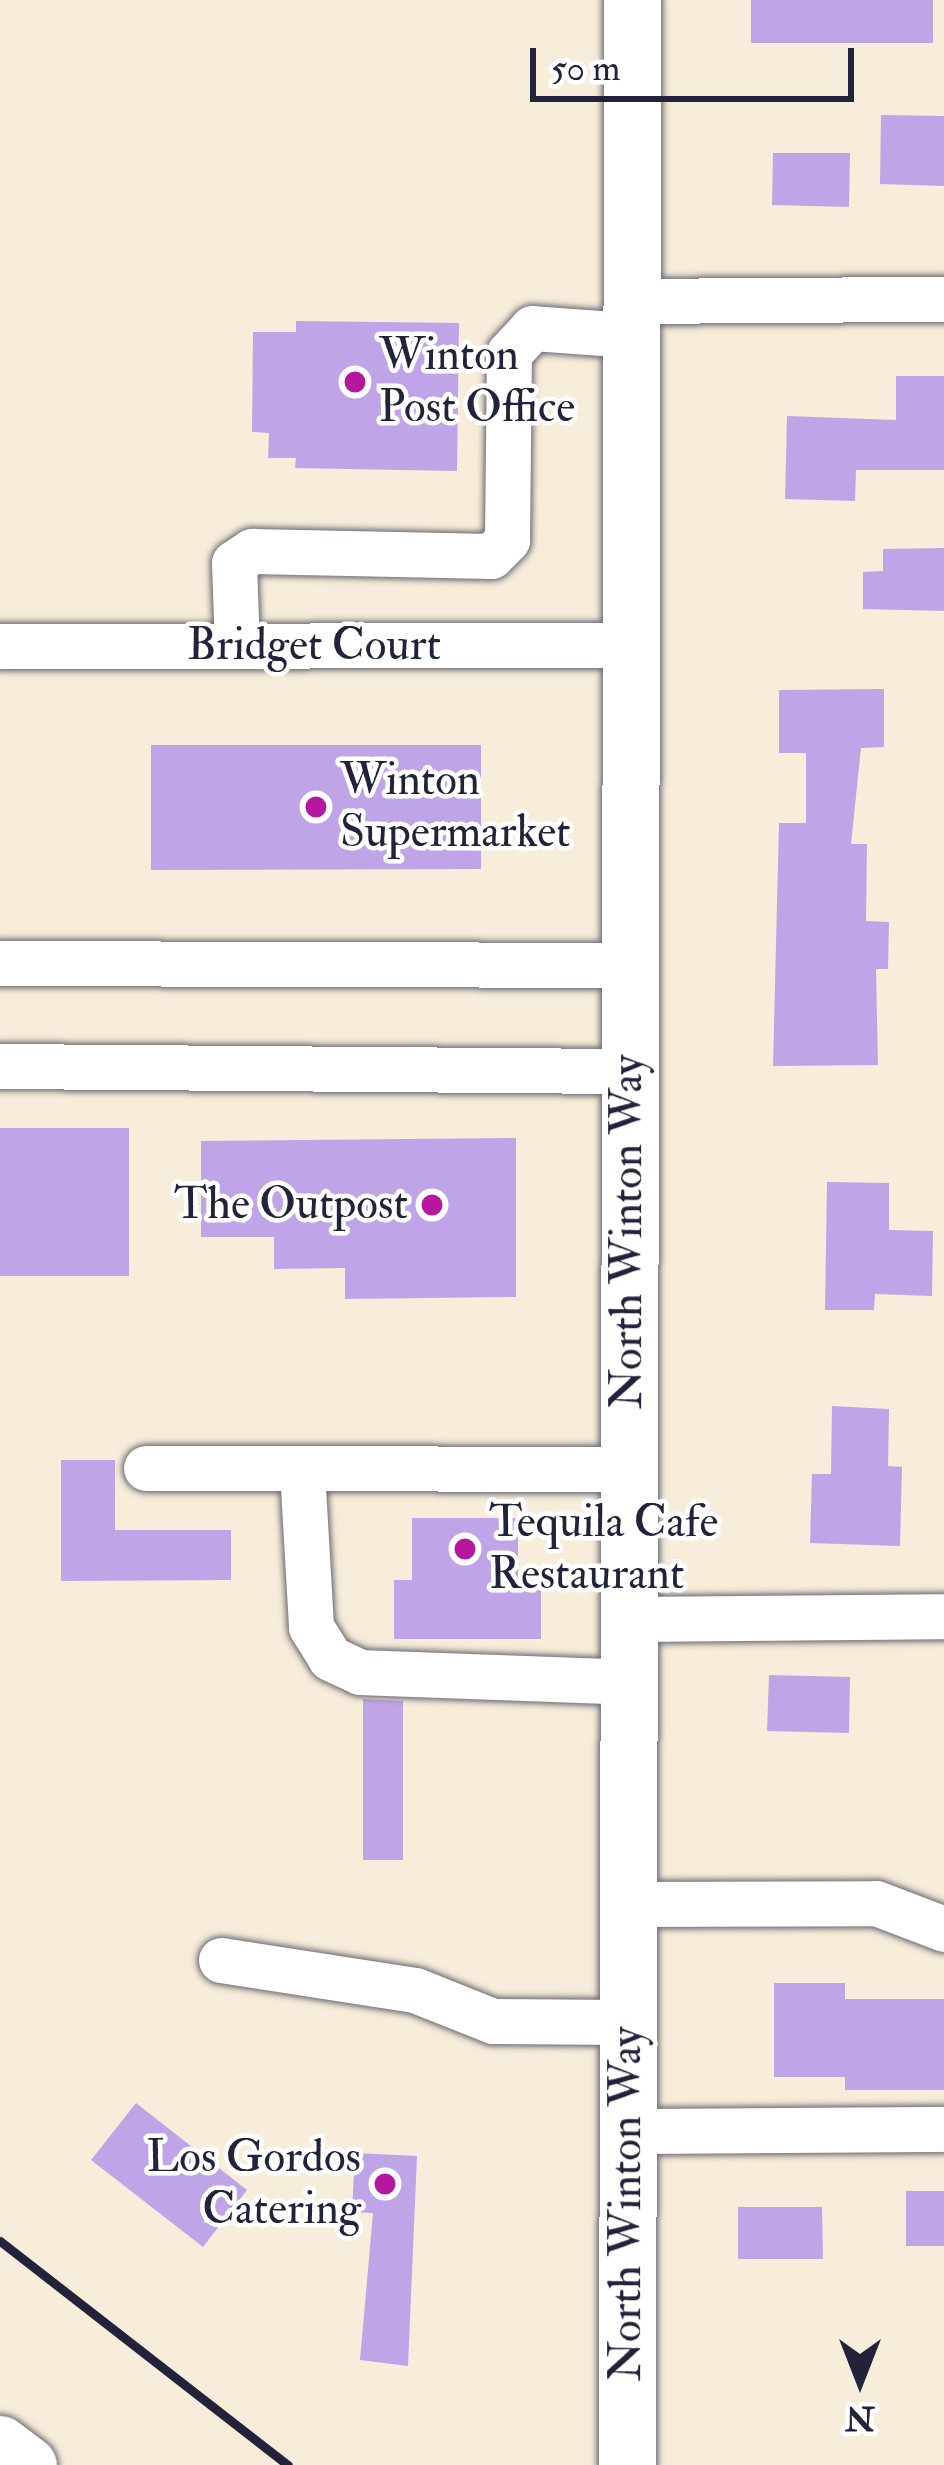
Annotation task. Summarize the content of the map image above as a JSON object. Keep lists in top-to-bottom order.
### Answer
{
  "streets": {
    "main road": ["North Winton Way"],
    "street": ["Bridget Court"]
  },
  "crossings": [
    ["Bridget Court", "North Winton Way"]
  ],
  "places": [
    "Winton Post Office",
    "Winton Supermarket",
    "The Outpost",
    "Tequila Cafe Restaurant",
    "Los Gordos Catering"
  ],
  "scale_bar": "50 m",
  "north": "bottom"
}
